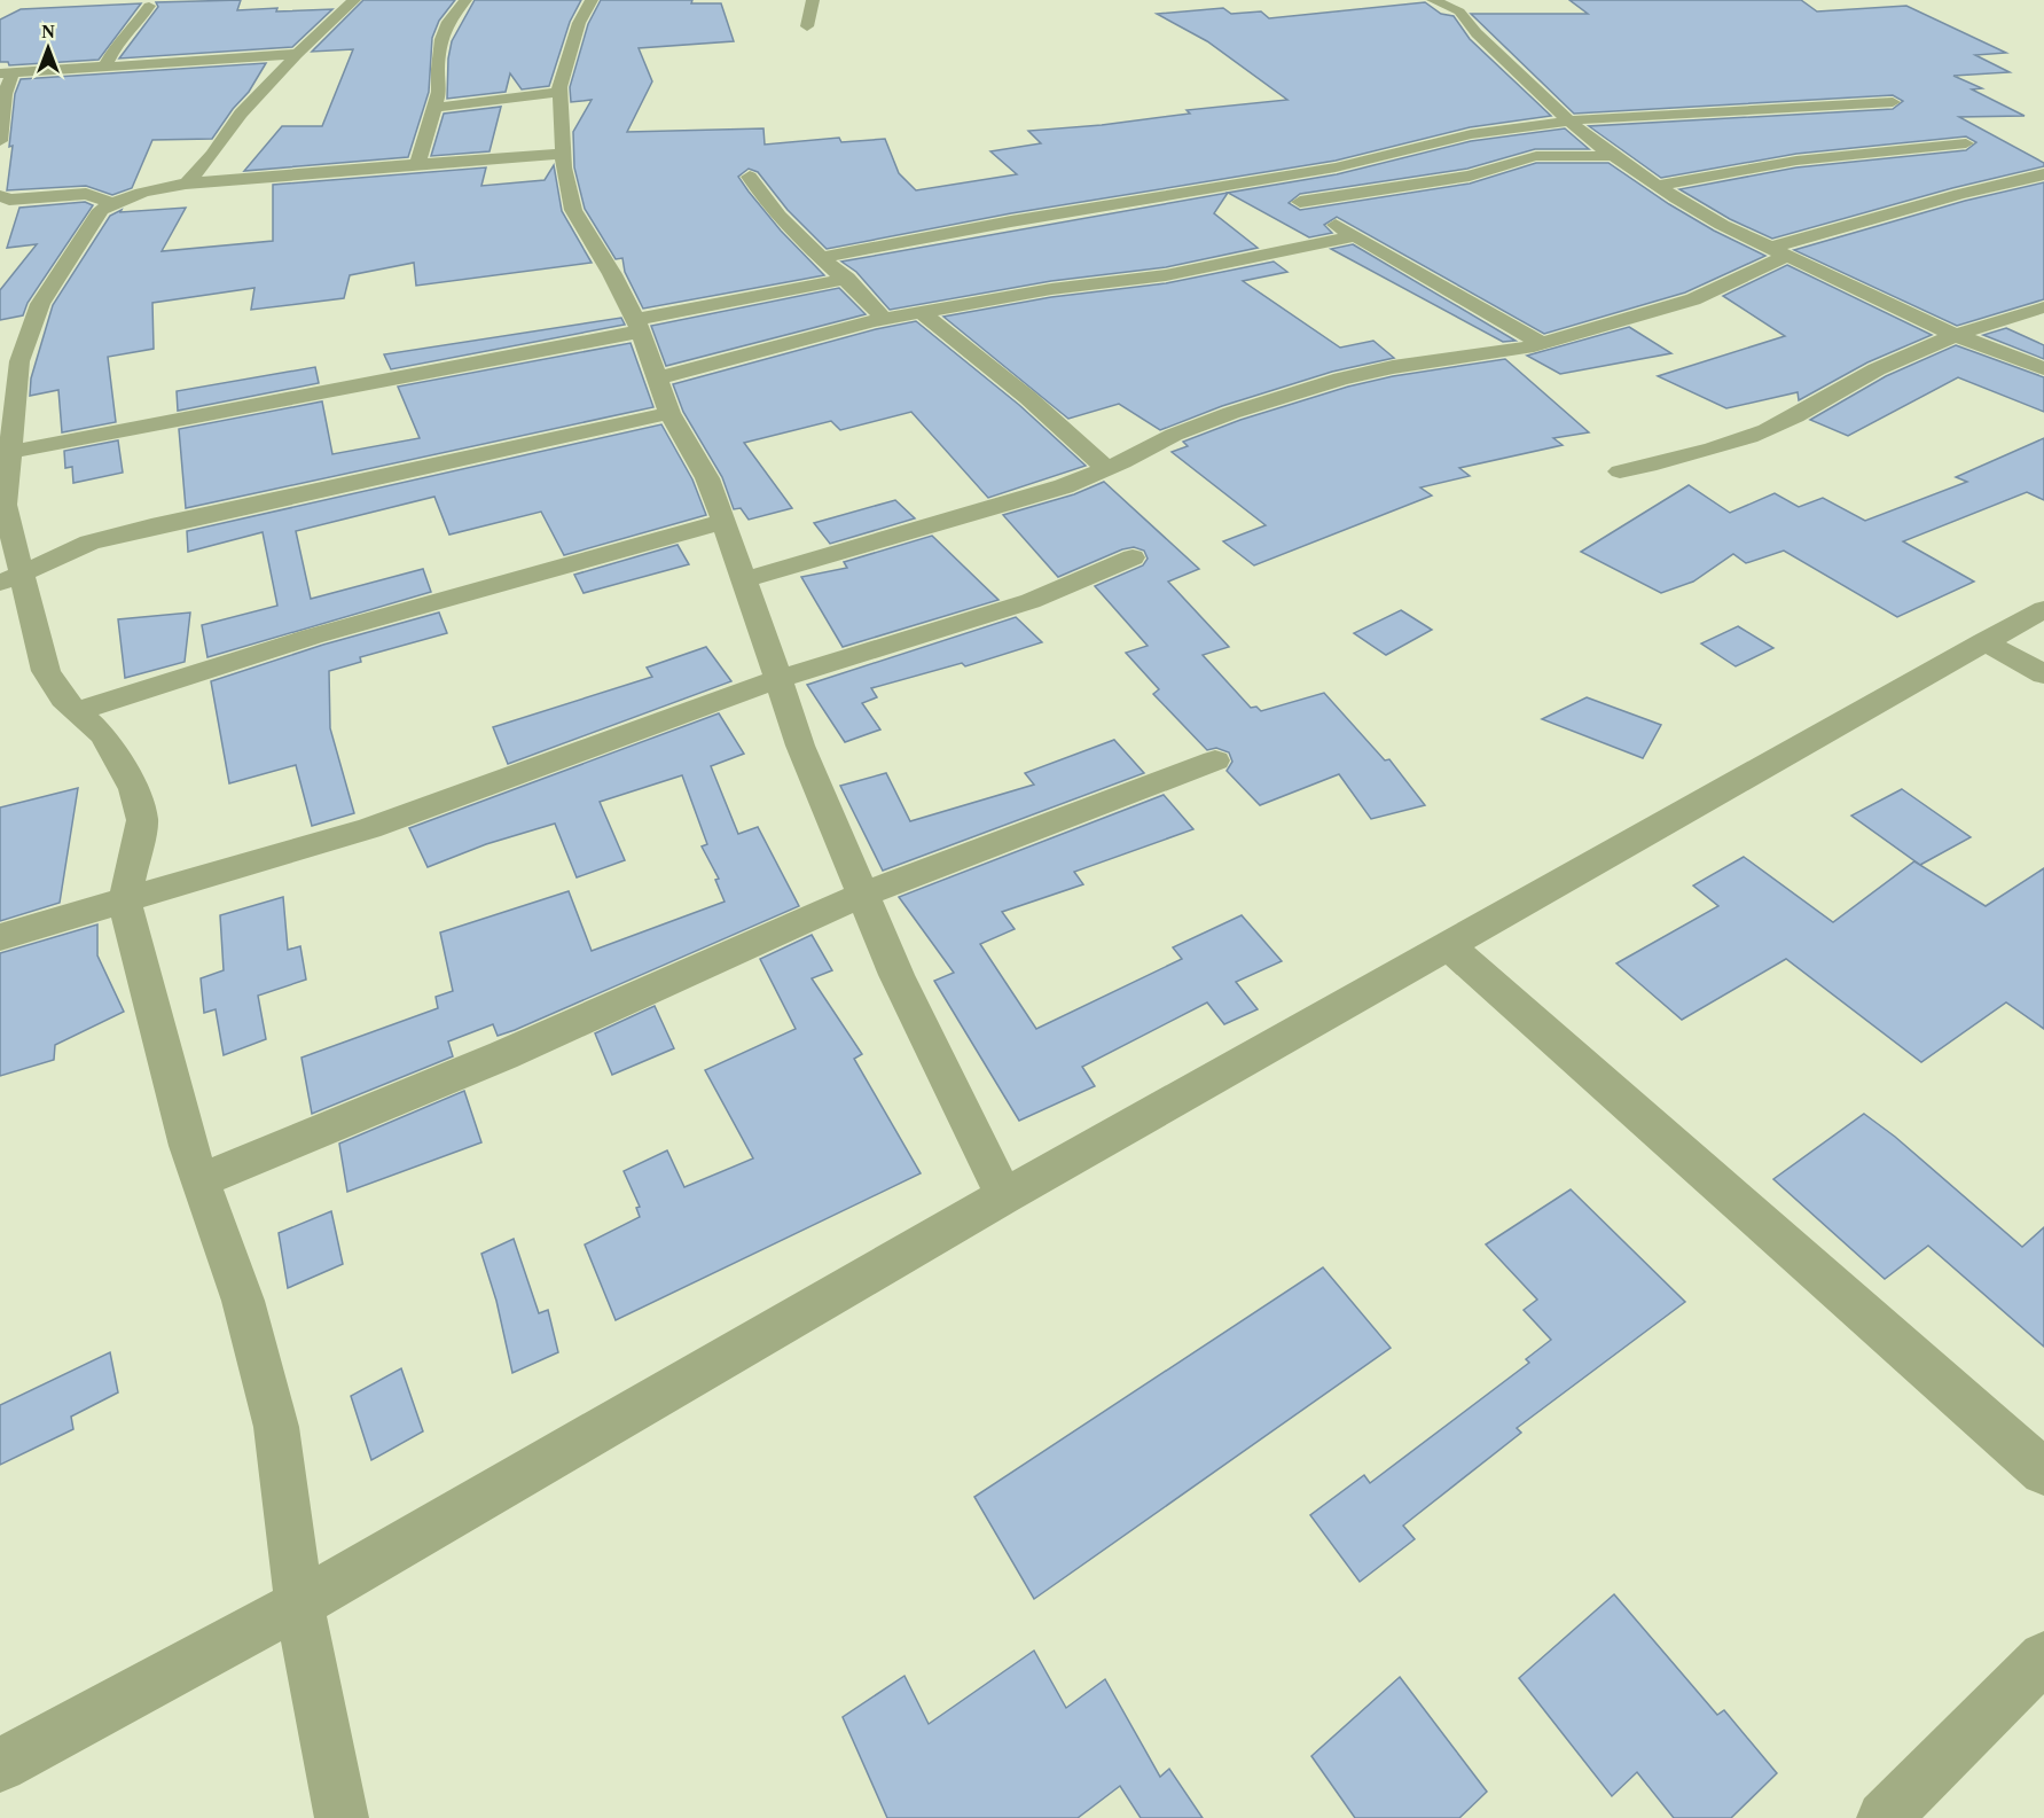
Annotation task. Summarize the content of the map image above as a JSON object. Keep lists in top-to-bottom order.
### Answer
{
  "north": "top"
}
